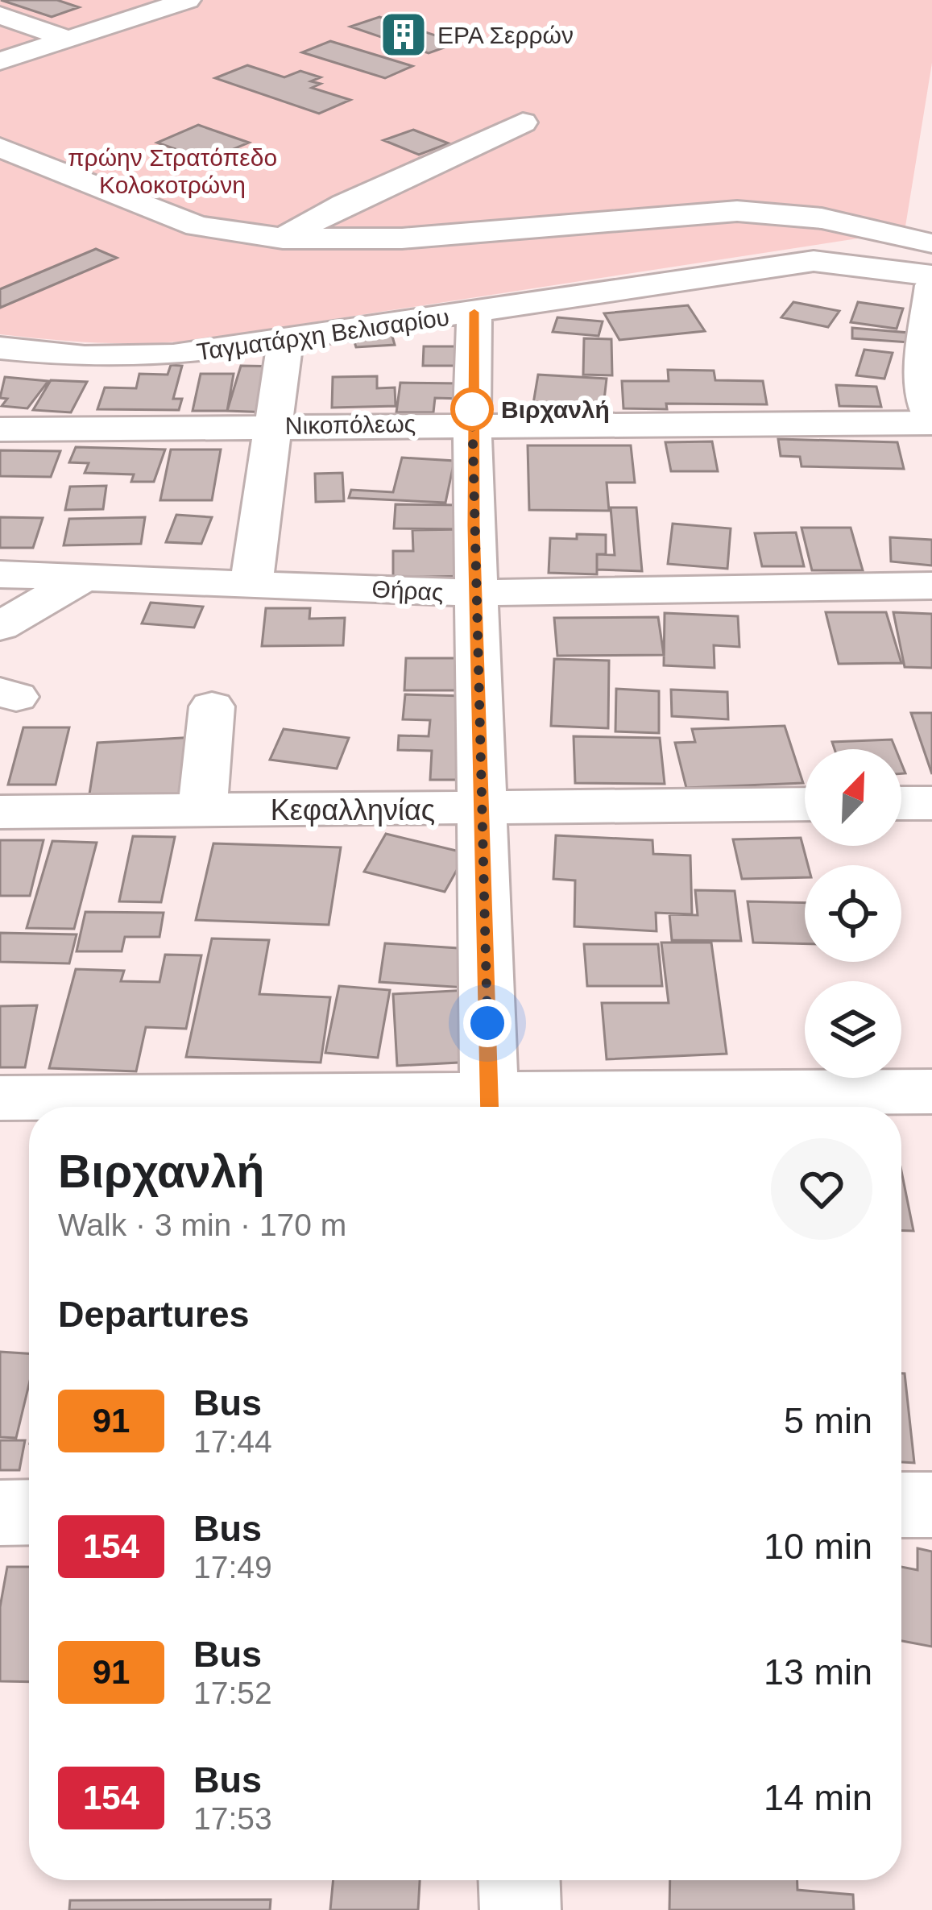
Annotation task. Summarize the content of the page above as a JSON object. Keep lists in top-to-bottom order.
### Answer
{
  "streets": {
    "street": [
      "Ταγματάρχη Βελισαρίου",
      "Νικοπόλεως",
      "Θήρας",
      "Κεφαλληνίας"
    ]
  },
  "parks": ["πρώην Στρατόπεδο Κολοκοτρώνη"],
  "places": {
    "building": ["ΕΡΑ Σερρών"],
    "other": ["Βιρχανλή"]
  },
  "lines": ["bus line 91"],
  "north": "top right",
  "page": {
    "heading": [
      ["Βιρχανλή", "Walk · 3 min · 170 m"],
      "Departures"
    ],
    "list": [
      {
        "mark": "91",
        "name": "Bus",
        "note": "17:44",
        "value": "5 min"
      },
      {
        "mark": "154",
        "name": "Bus",
        "note": "17:49",
        "value": "10 min"
      },
      {
        "mark": "91",
        "name": "Bus",
        "note": "17:52",
        "value": "13 min"
      },
      {
        "mark": "154",
        "name": "Bus",
        "note": "17:53",
        "value": "14 min"
      }
    ]
  }
}
